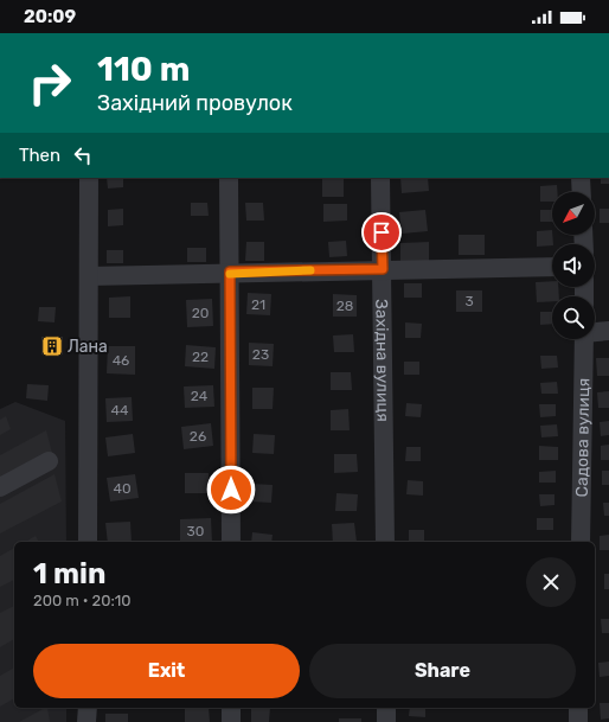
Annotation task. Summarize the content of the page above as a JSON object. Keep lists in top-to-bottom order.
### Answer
{
  "streets": {
    "street": ["Західна вулиця", "Садова вулиця"]
  },
  "places": {
    "building": ["Лана"]
  },
  "house_numbers": [
    "3",
    "21",
    "28",
    "20",
    "23",
    "22",
    "46",
    "24",
    "44",
    "26",
    "40",
    "30"
  ],
  "north": "bottom left",
  "page": {
    "status": "20:09",
    "turn": ["110 m", "Західний провулок"],
    "then": "Then",
    "heading": ["1 min", "200 m · 20:10"],
    "buttons": ["Exit", "Share"]
  }
}
